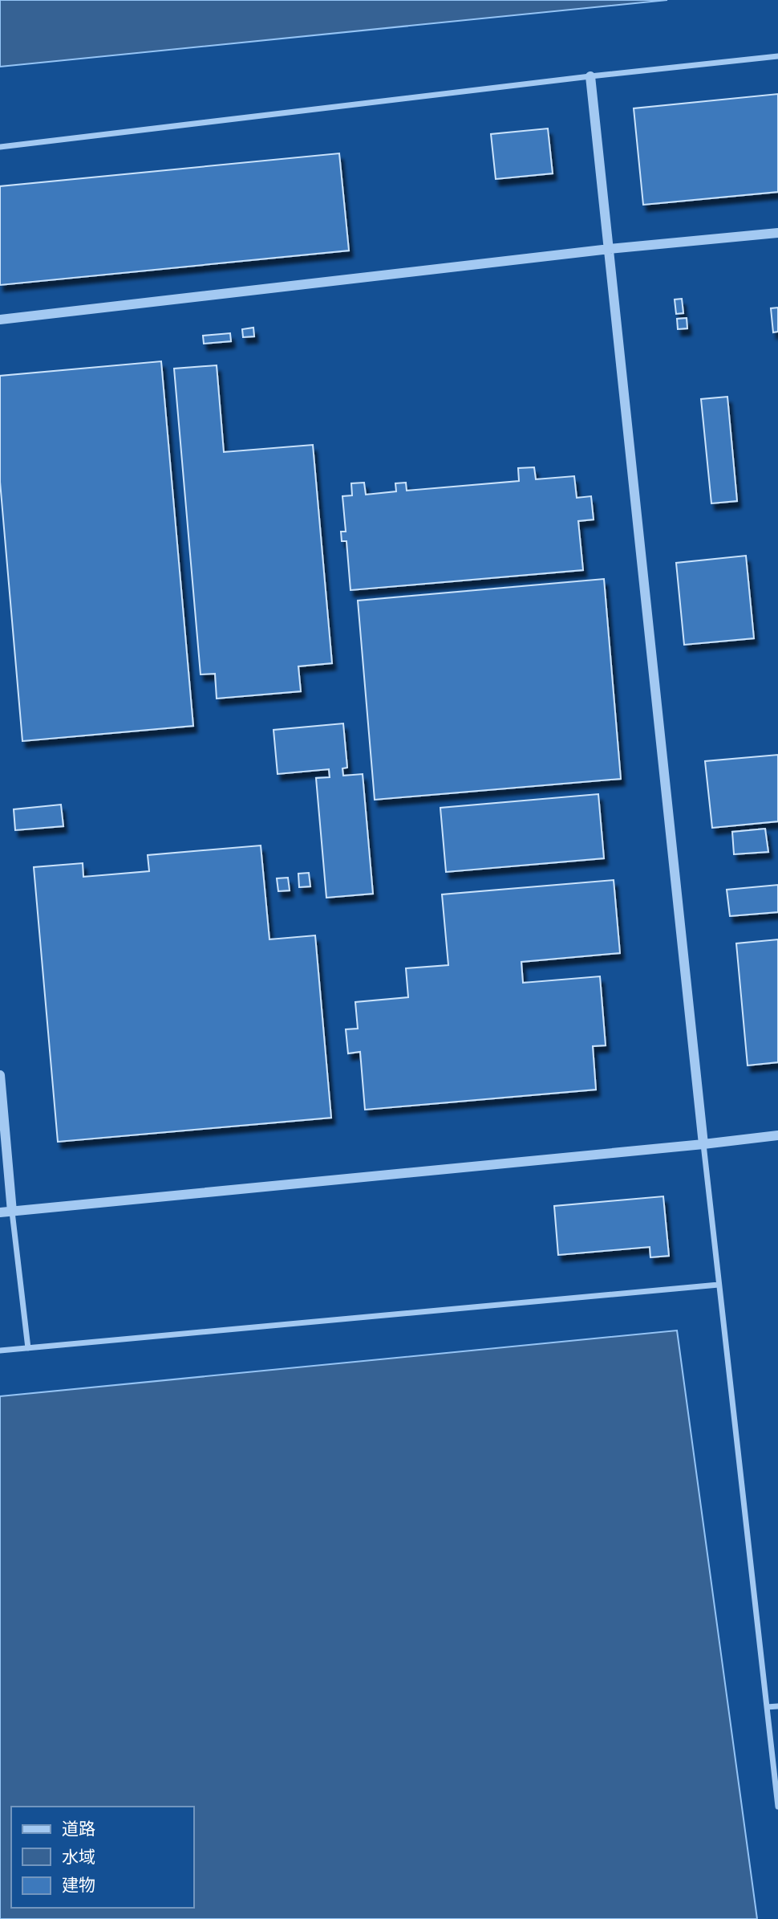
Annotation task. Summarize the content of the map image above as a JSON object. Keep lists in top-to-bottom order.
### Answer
{
  "legend": ["道路", "水域", "建物"]
}
